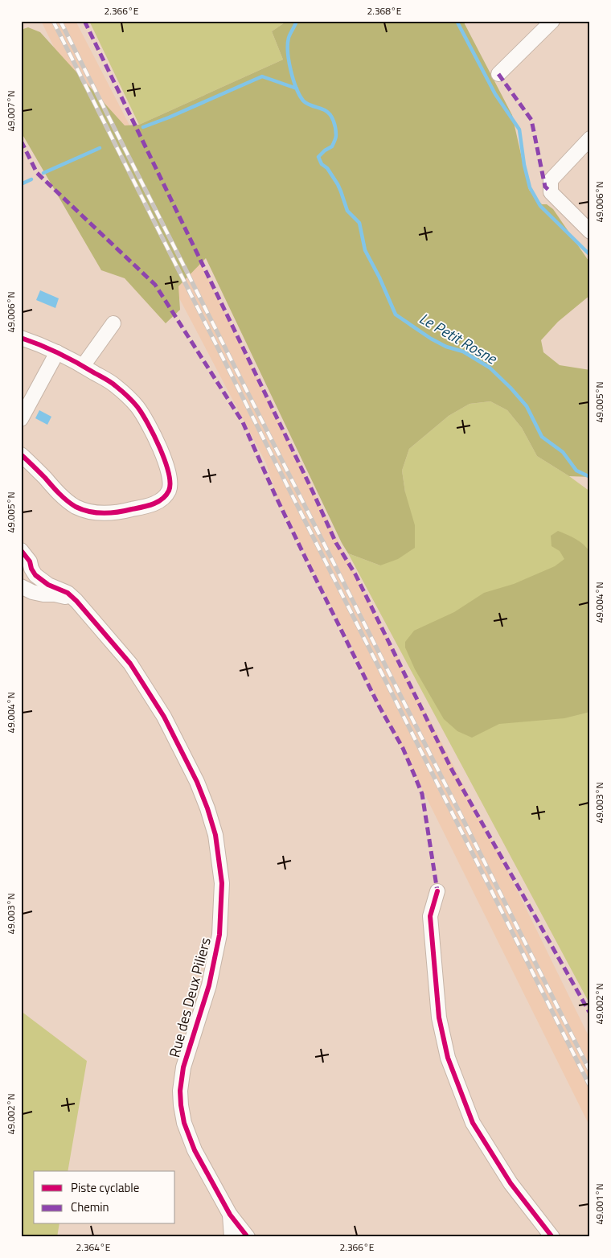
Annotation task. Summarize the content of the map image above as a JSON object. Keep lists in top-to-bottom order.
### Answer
{
  "streets": {
    "street": ["Rue des Deux Piliers"]
  },
  "water": ["Le Petit Rosne"],
  "legend": ["Piste cyclable", "Chemin"],
  "coordinates": [
    "2.366°E",
    "2.368°E",
    "49.007°N",
    "49.006°N",
    "49.005°N",
    "49.004°N",
    "49.003°N",
    "49.002°N",
    "49.001°N",
    "2.364°E"
  ]
}
